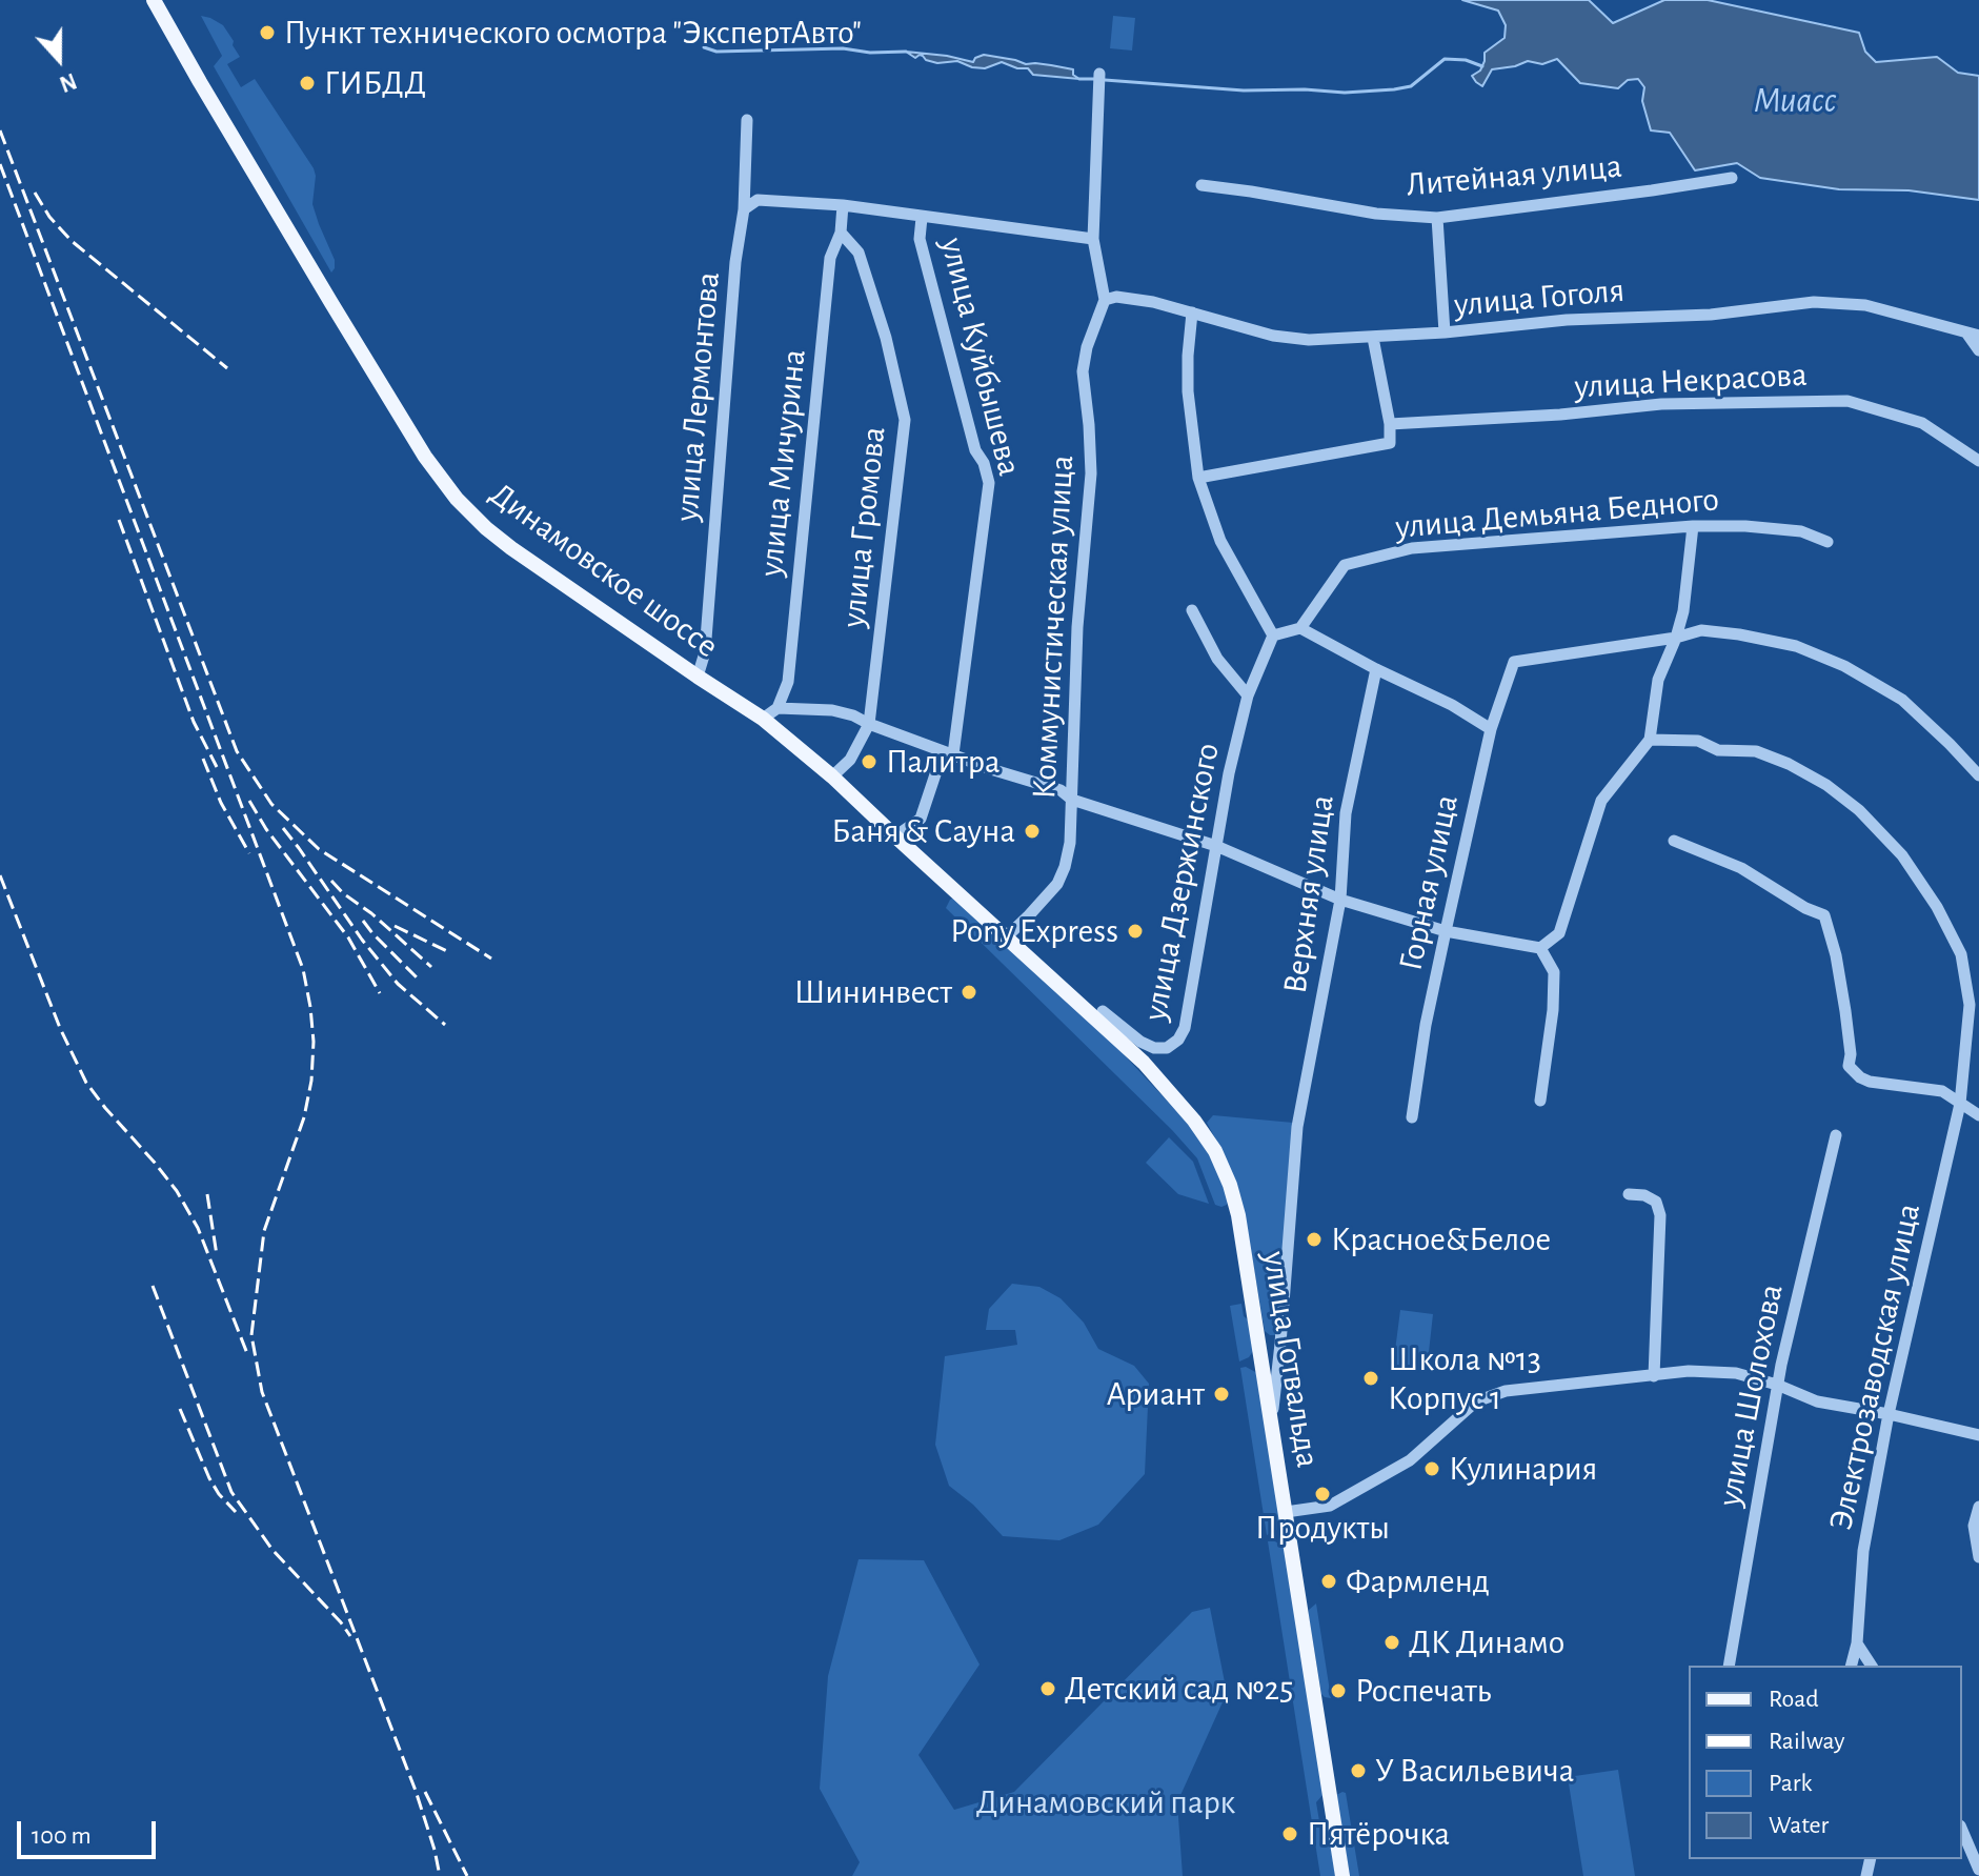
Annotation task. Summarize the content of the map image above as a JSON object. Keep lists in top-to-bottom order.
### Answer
{
  "streets": {
    "main road": ["Динамовское шоссе", "улица Готвальда"],
    "street": [
      "Литейная улица",
      "улица Гоголя",
      "улица Куйбышева",
      "улица Некрасова",
      "улица Лермонтова",
      "улица Мичурина",
      "улица Демьяна Бедного",
      "улица Громова",
      "Коммунистическая улица",
      "улица Дзержинского",
      "Горная улица",
      "Верхняя улица",
      "Электрозаводская улица",
      "улица Шолохова"
    ]
  },
  "crossings": [
    ["улица Гоголя", "Коммунистическая улица"],
    ["улица Куйбышева", "Динамовское шоссе"],
    ["улица Лермонтова", "Динамовское шоссе"],
    ["улица Мичурина", "улица Громова"],
    ["улица Громова", "Динамовское шоссе"],
    ["Динамовское шоссе", "Коммунистическая улица"],
    ["Динамовское шоссе", "улица Готвальда"],
    ["Коммунистическая улица", "улица Готвальда"],
    ["Верхняя улица", "улица Готвальда"]
  ],
  "water": ["Миасс"],
  "parks": ["Динамовский парк"],
  "places": [
    "Пункт технического осмотра \"ЭкспертАвто\"",
    "ГИБДД",
    "Палитра",
    "Баня & Сауна",
    "Pony Express",
    "Шининвест",
    "Красное&Белое",
    "Школа №13 Корпус 1",
    "Ариант",
    "Кулинария",
    "Продукты",
    "Фармленд",
    "ДК Динамо",
    "Детский сад №25",
    "Роспечать",
    "У Васильевича",
    "Пятёрочка"
  ],
  "legend": [
    "Road",
    "Railway",
    "Park",
    "Water"
  ],
  "scale_bar": "100 m",
  "north": "bottom"
}
